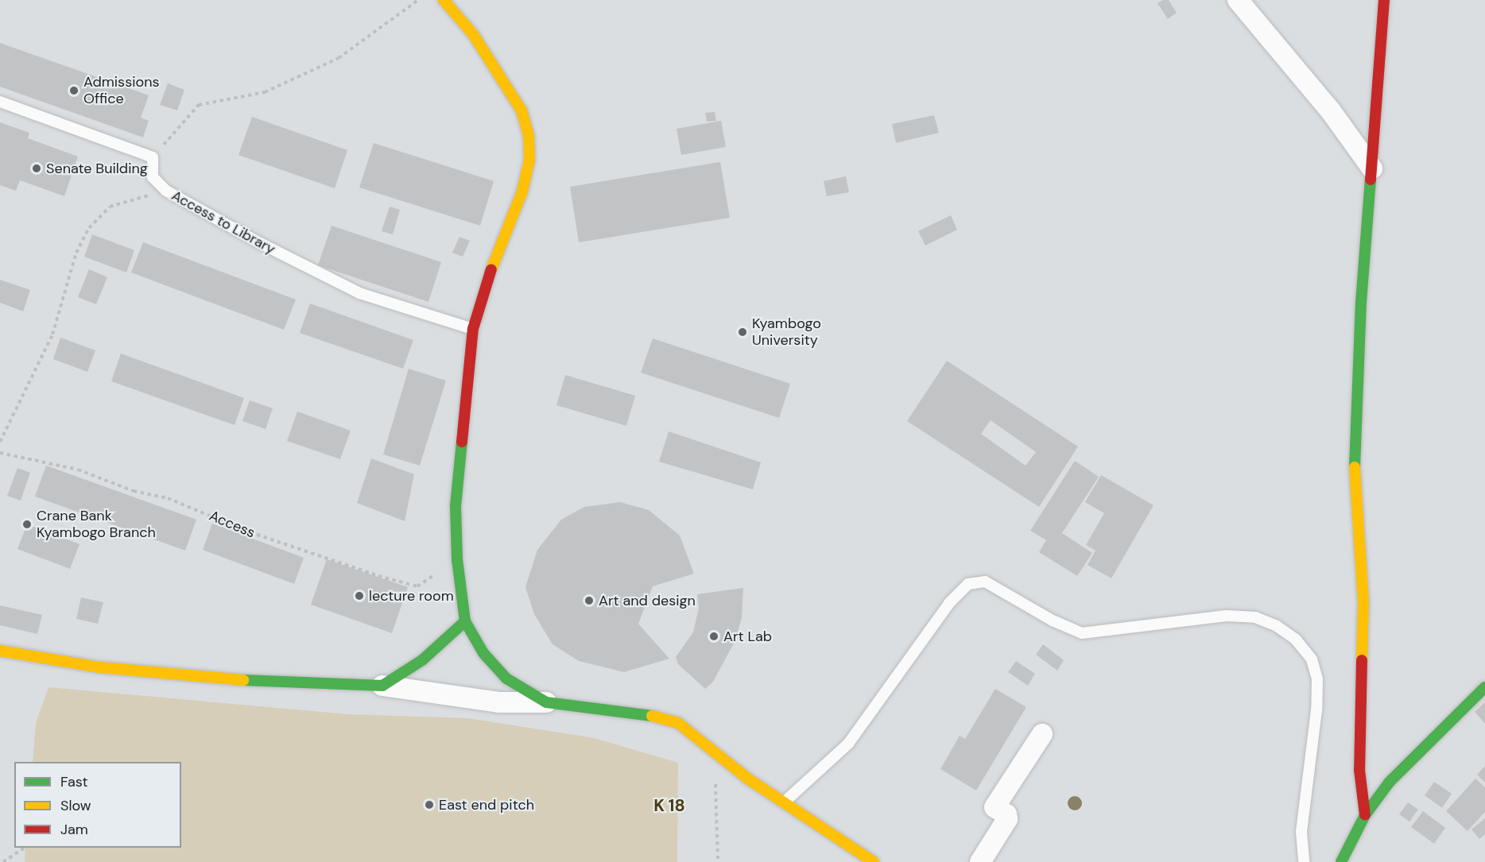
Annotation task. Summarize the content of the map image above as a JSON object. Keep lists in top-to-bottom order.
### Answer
{
  "streets": {
    "lane": ["Access to Library"],
    "path": ["Access"]
  },
  "districts": ["K 18"],
  "places": [
    "Admissions Office",
    "Senate Building",
    "Kyambogo University",
    "Crane Bank Kyambogo Branch",
    "lecture room",
    "Art and design",
    "Art Lab",
    "East end pitch"
  ],
  "legend": ["Fast", "Slow", "Jam"]
}
